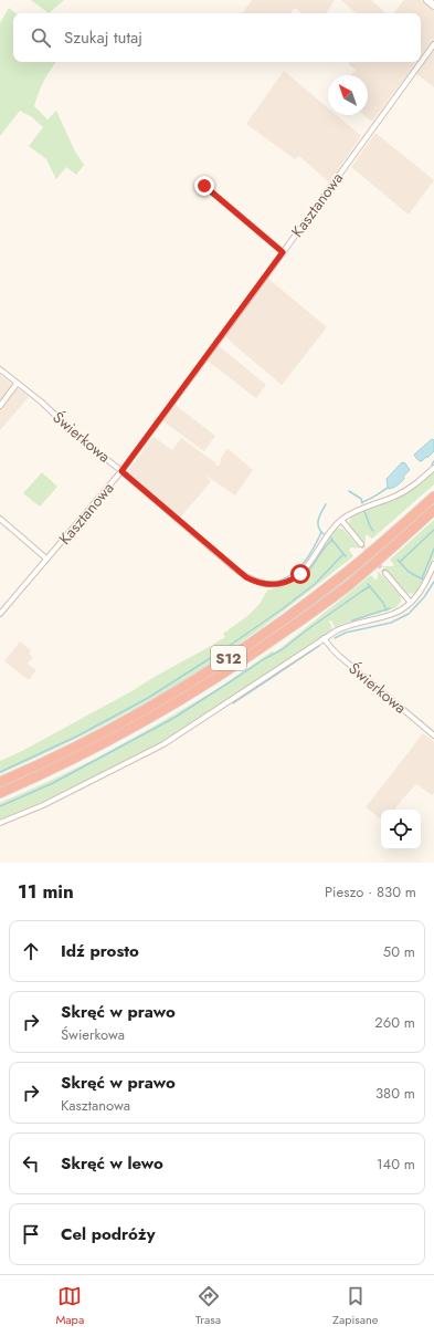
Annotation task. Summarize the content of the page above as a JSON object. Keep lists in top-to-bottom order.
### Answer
{
  "streets": {
    "highway": ["S12"],
    "street": ["Kasztanowa", "Świerkowa"]
  },
  "crossings": [
    ["Kasztanowa", "Świerkowa"]
  ],
  "north": "top left",
  "page": {
    "search": "Szukaj tutaj",
    "heading": ["11 min", "Pieszo · 830 m"],
    "list": [
      ["Idź prosto", "50 m"],
      ["Skręć w prawo", "Świerkowa", "260 m"],
      ["Skręć w prawo", "Kasztanowa", "380 m"],
      ["Skręć w lewo", "140 m"],
      "Cel podróży"
    ],
    "nav": ["Mapa", "Trasa", "Zapisane"]
  }
}
